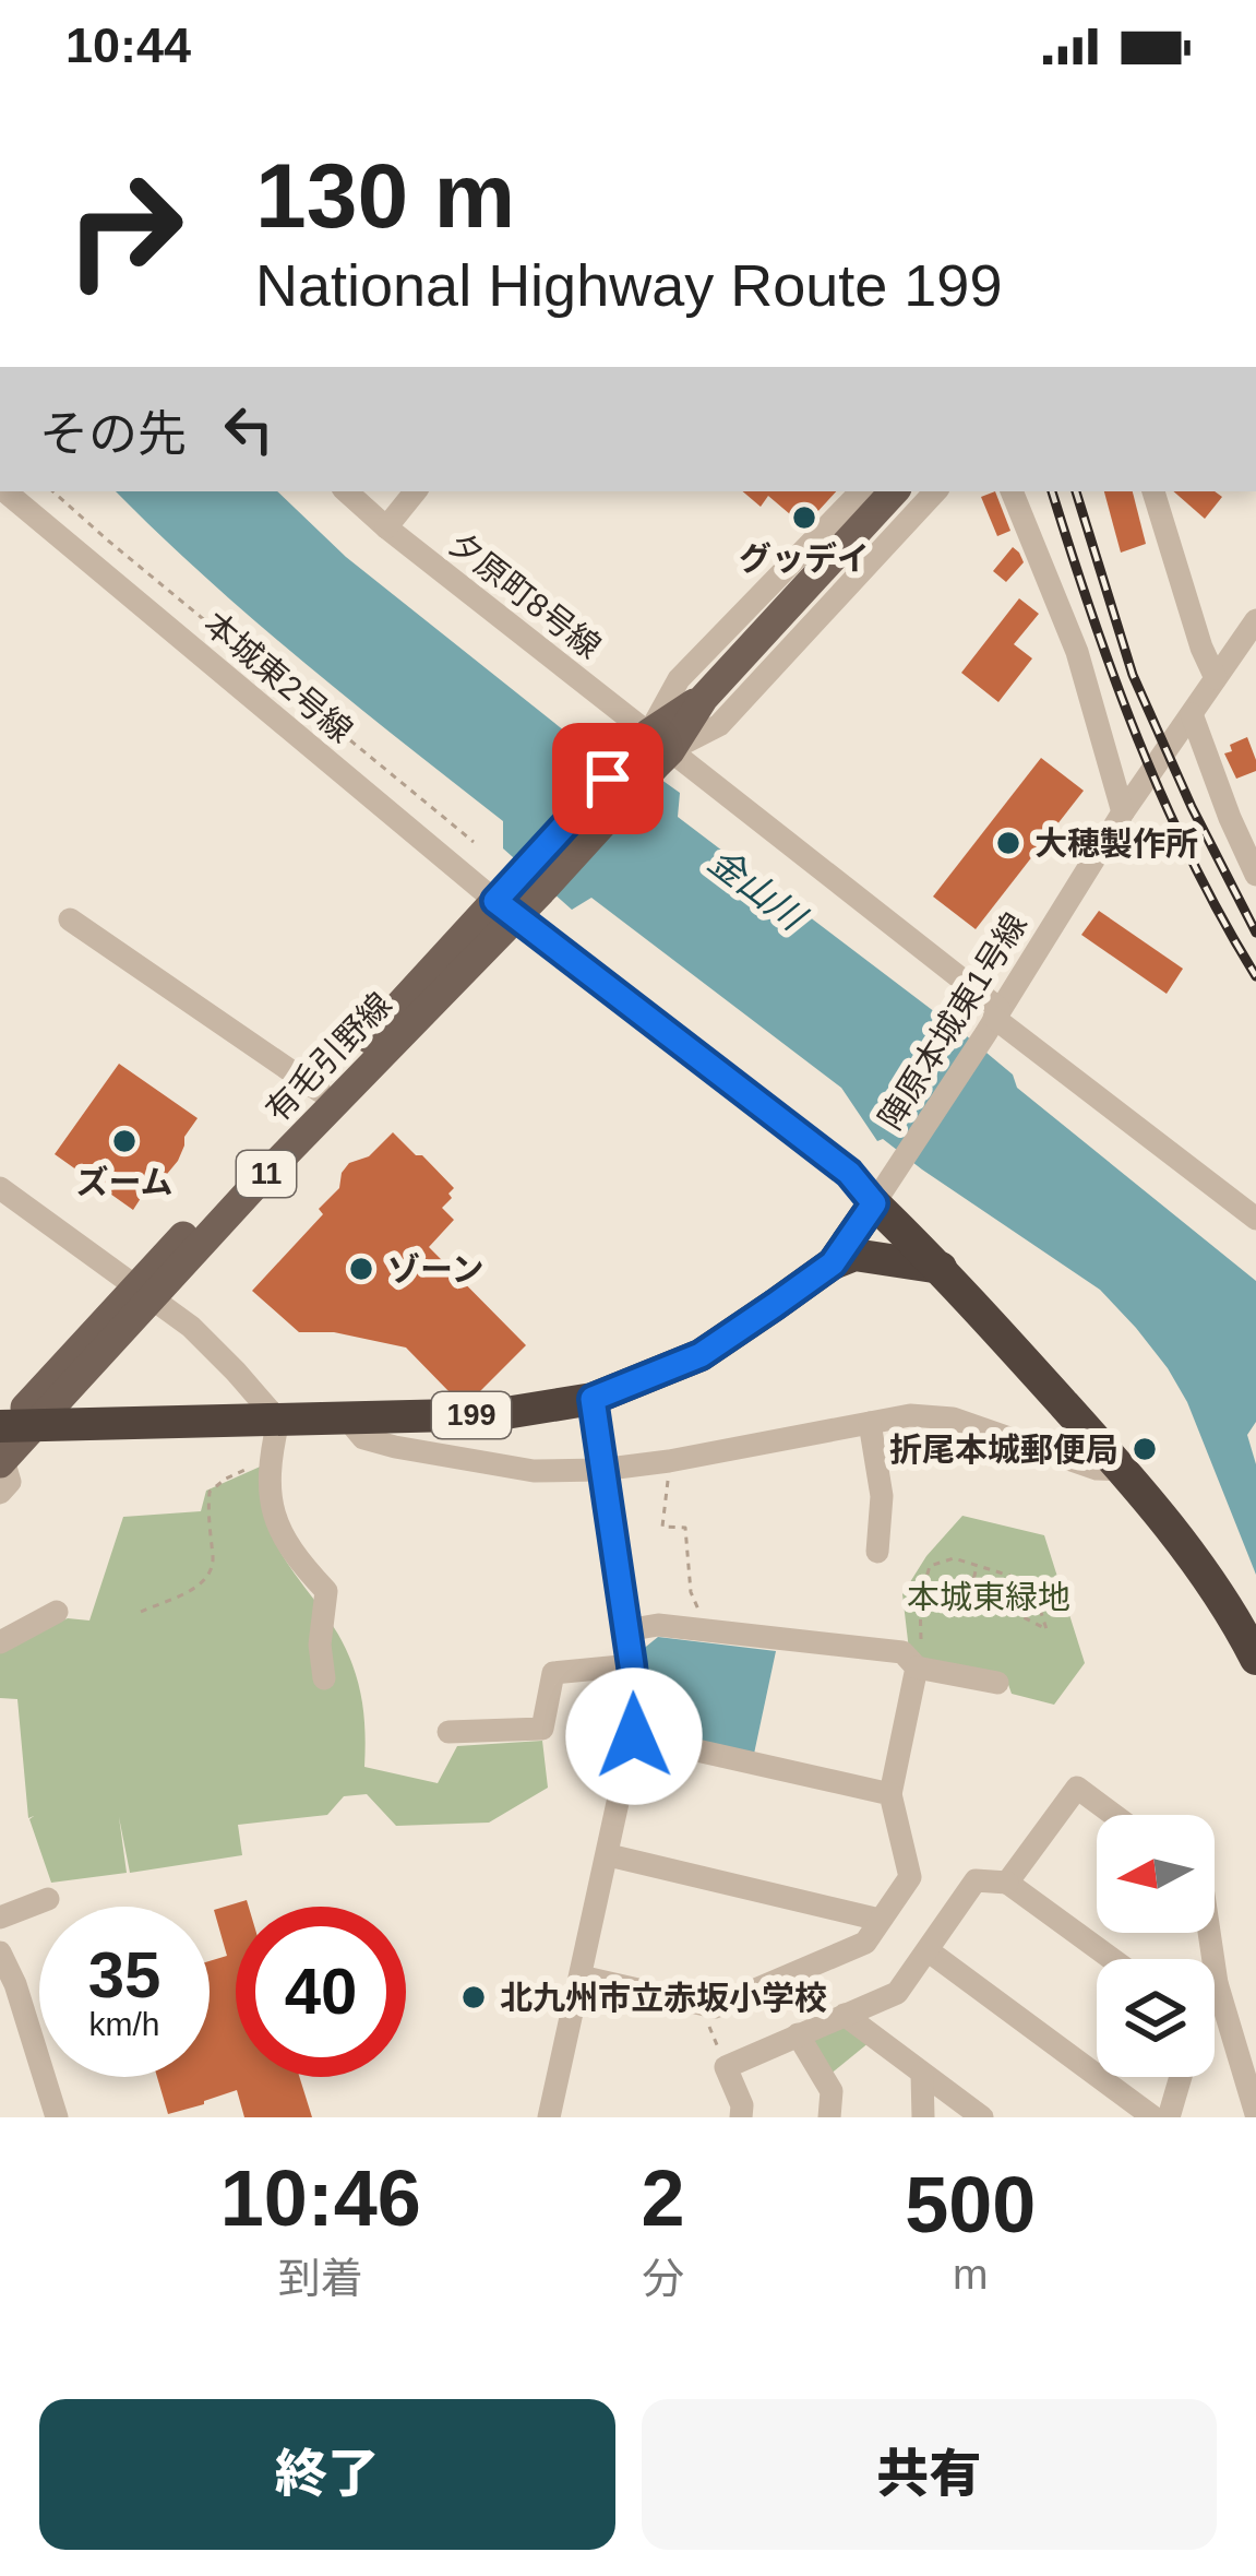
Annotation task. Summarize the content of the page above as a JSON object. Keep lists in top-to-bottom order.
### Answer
{
  "streets": {
    "highway": ["199"],
    "main road": ["有毛引野線", "11"],
    "street": ["夕原町8号線", "本城東2号線", "陣原本城東1号線"]
  },
  "crossings": [
    ["夕原町8号線", "陣原本城東1号線"],
    ["夕原町8号線", "有毛引野線"],
    ["本城東2号線", "有毛引野線"],
    ["陣原本城東1号線", "199"],
    ["有毛引野線", "199"]
  ],
  "water": ["金山川"],
  "parks": ["本城東緑地"],
  "places": [
    "グッデイ",
    "大穂製作所",
    "ズーム",
    "ゾーン",
    "折尾本城郵便局",
    "北九州市立赤坂小学校"
  ],
  "north": "left",
  "page": {
    "status": "10:44",
    "turn": ["130 m", "National Highway Route 199"],
    "then": "その先",
    "speed": "35 km/h",
    "limit": "40",
    "eta": [
      "10:46",
      "到着",
      "2",
      "分",
      "500",
      "m"
    ],
    "buttons": ["終了", "共有"]
  }
}
